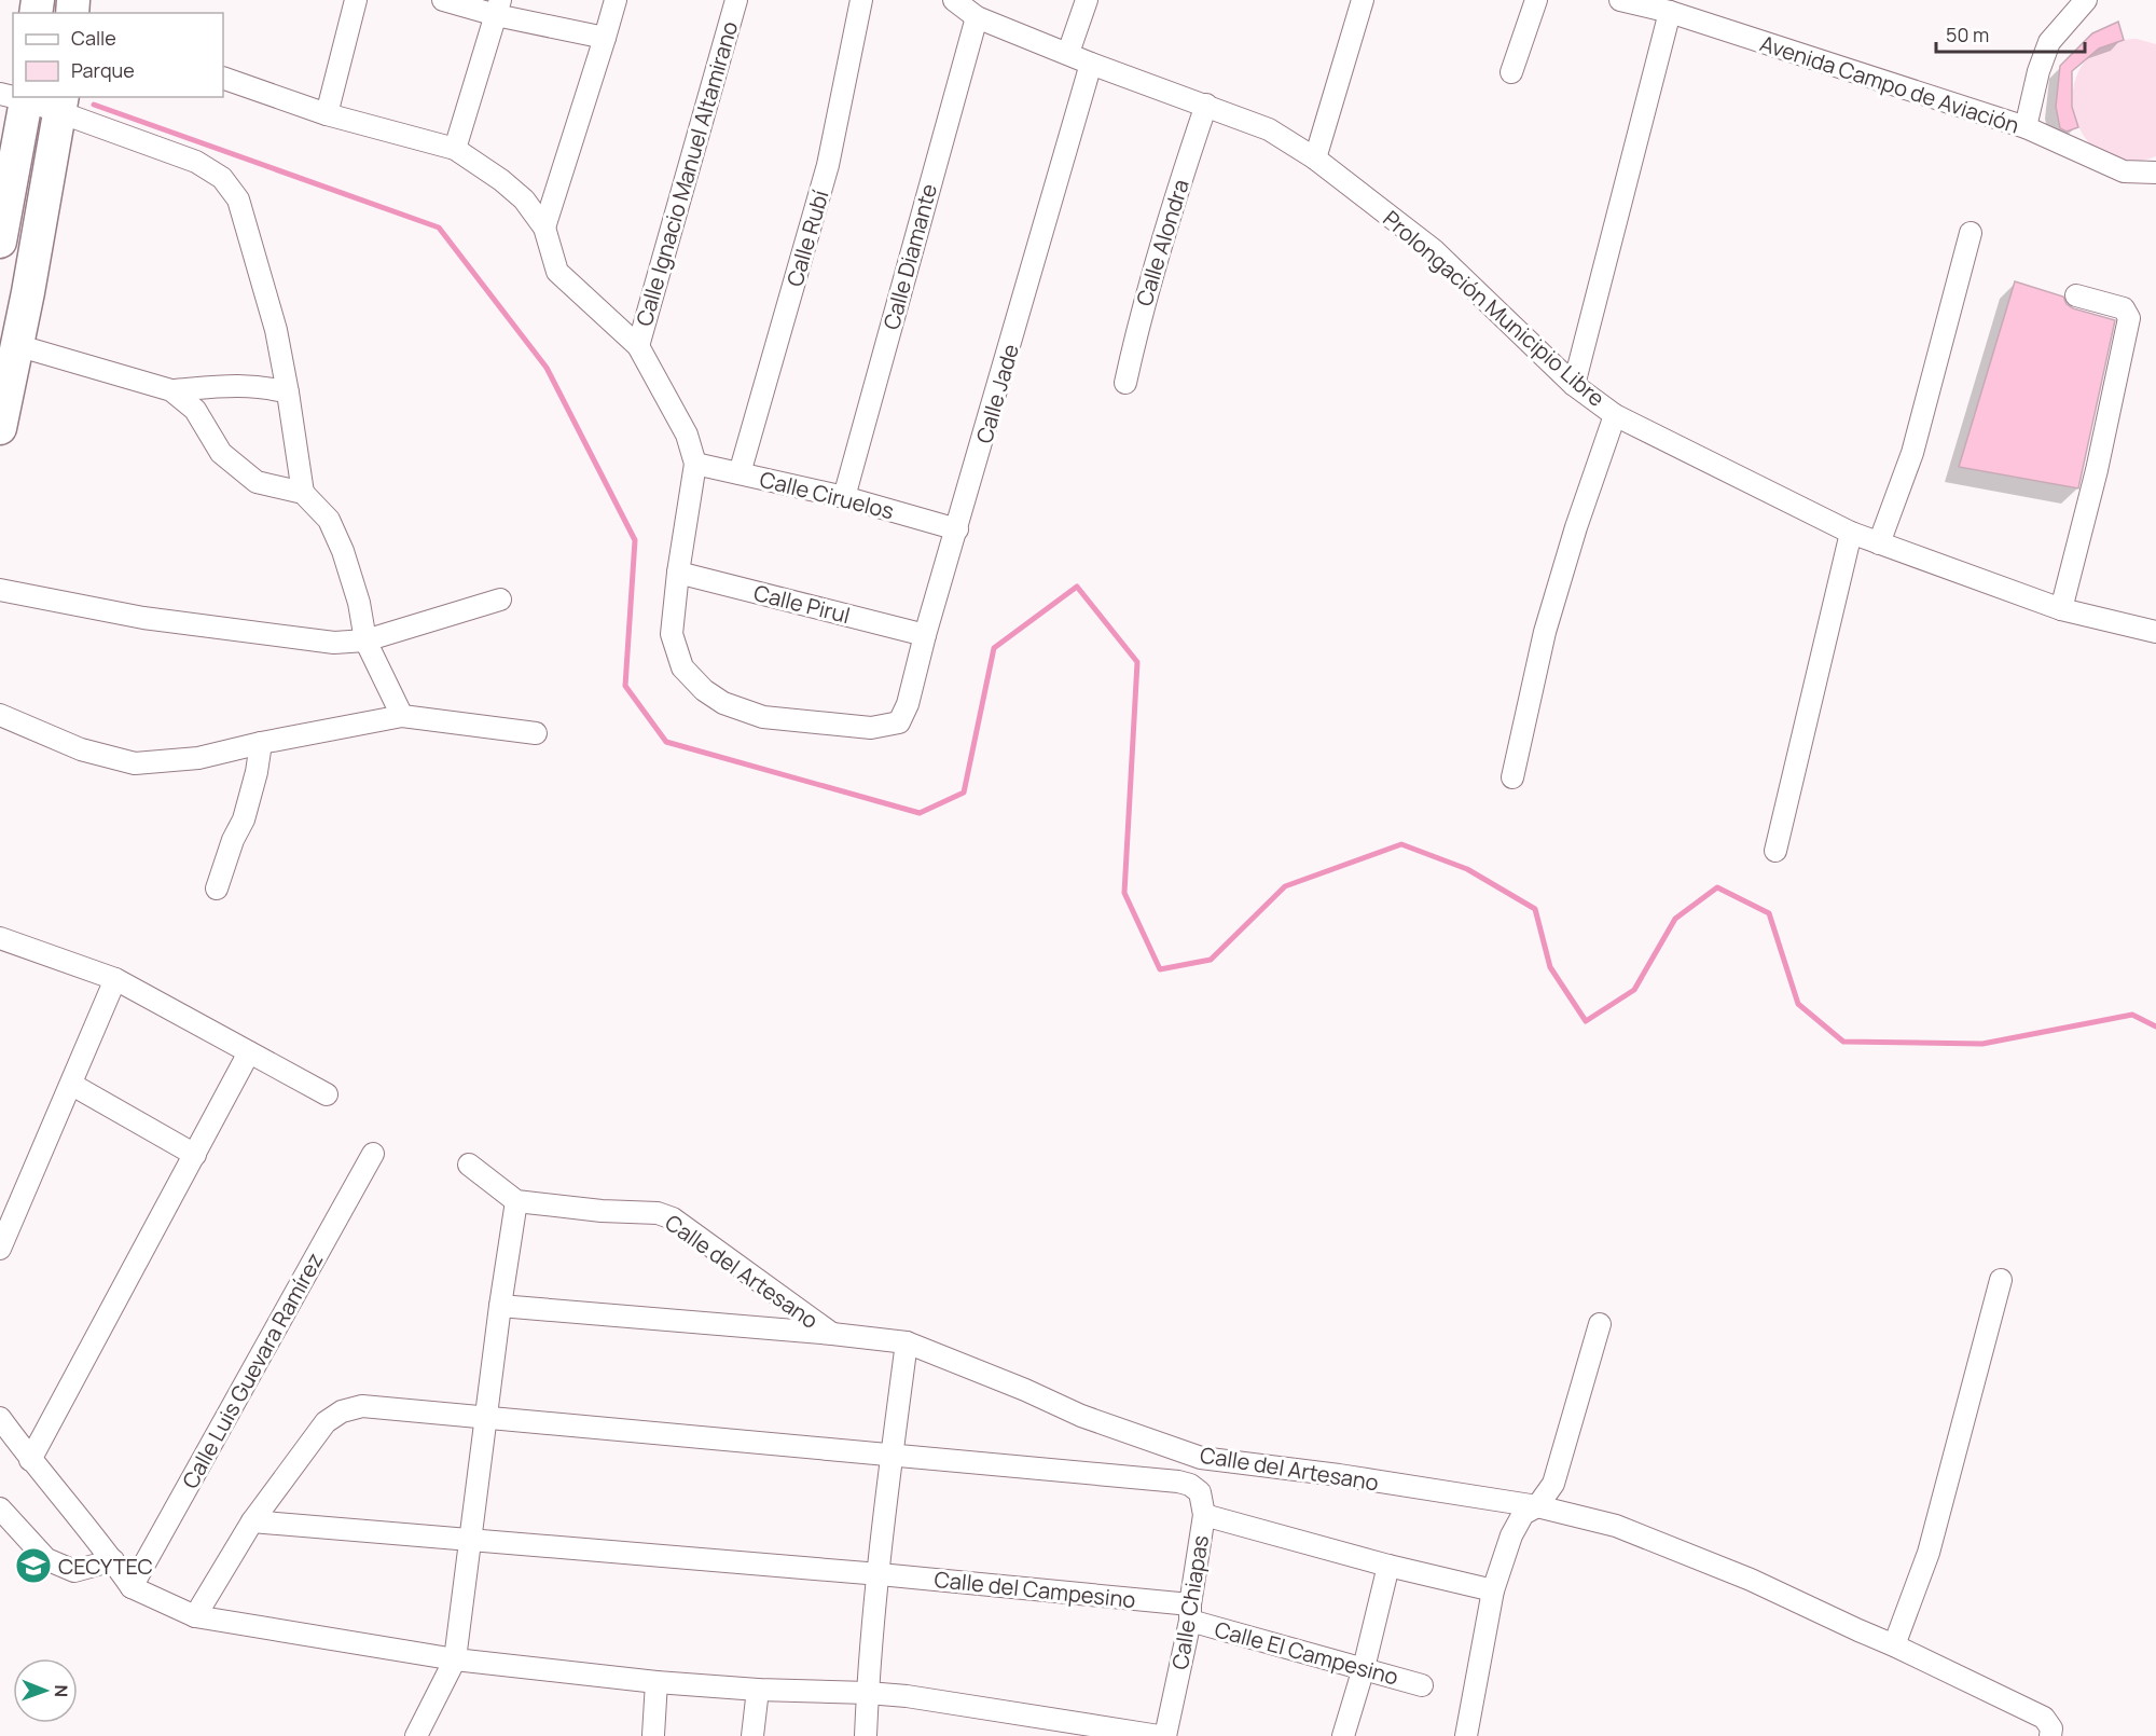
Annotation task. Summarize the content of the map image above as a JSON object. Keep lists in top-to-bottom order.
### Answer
{
  "streets": {
    "street": [
      "Avenida Campo de Aviación",
      "Calle Ignacio Manuel Altamirano",
      "Calle Rubí",
      "Calle Alondra",
      "Calle Diamante",
      "Prolongación Municipio Libre",
      "Calle Jade",
      "Calle Ciruelos",
      "Calle Pirul",
      "Calle del Artesano",
      "Calle Luis Guevara Ramírez",
      "Calle del Campesino",
      "Calle Chiapas",
      "Calle El Campesino"
    ]
  },
  "crossings": [
    ["Calle Rubí", "Calle Ciruelos"],
    ["Calle Alondra", "Prolongación Municipio Libre"],
    ["Calle Diamante", "Prolongación Municipio Libre"],
    ["Calle Diamante", "Calle Ciruelos"],
    ["Prolongación Municipio Libre", "Calle Jade"],
    ["Calle Jade", "Calle Ciruelos"],
    ["Calle Jade", "Calle Pirul"],
    ["Calle del Campesino", "Calle Chiapas"],
    ["Calle del Campesino", "Calle El Campesino"],
    ["Calle Chiapas", "Calle El Campesino"]
  ],
  "places": {
    "school or university": ["CECYTEC"]
  },
  "legend": ["Calle", "Parque"],
  "scale_bar": "50 m",
  "north": "right"
}
